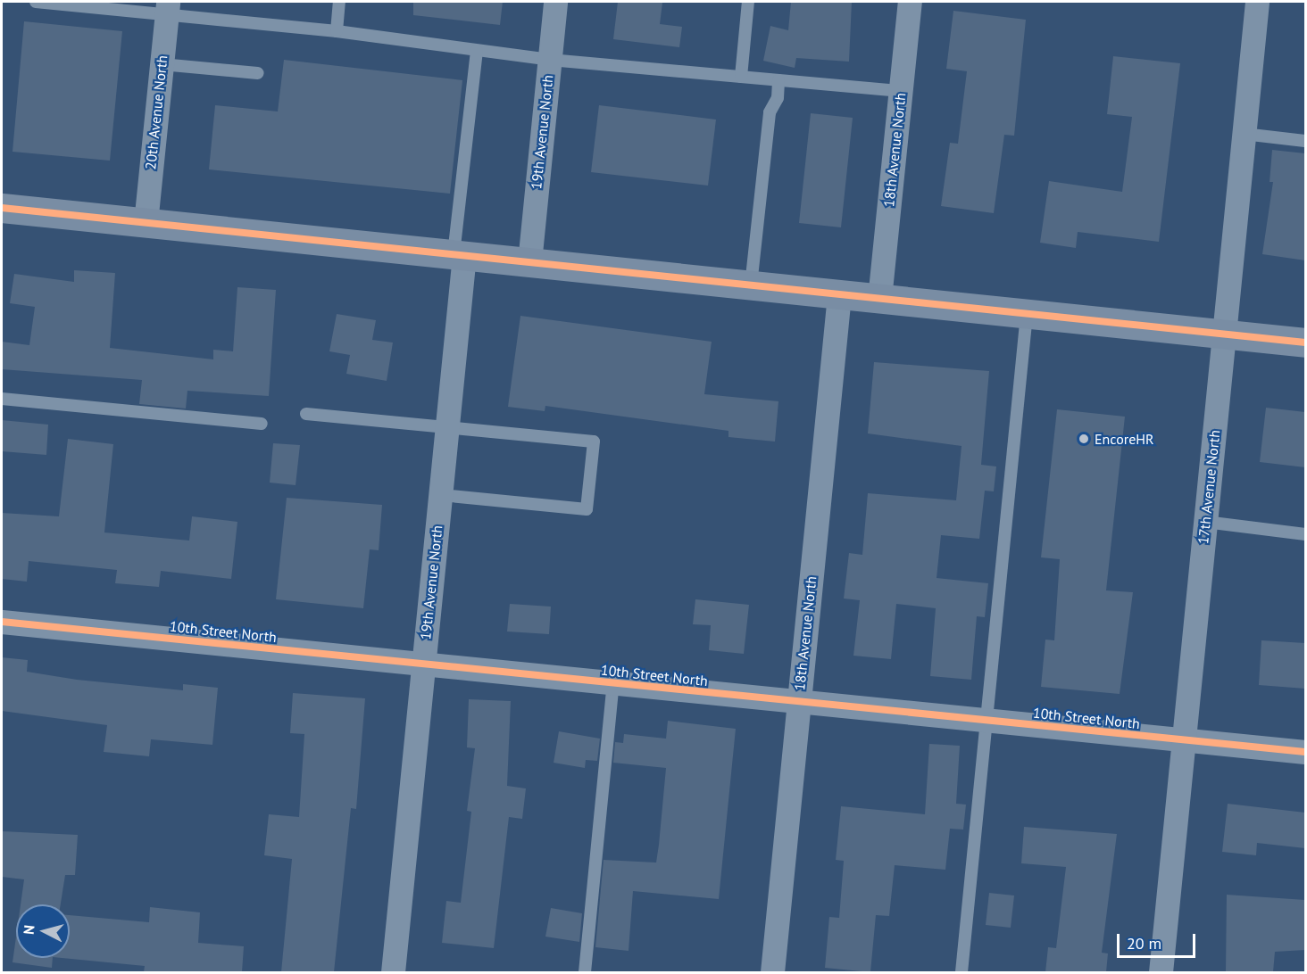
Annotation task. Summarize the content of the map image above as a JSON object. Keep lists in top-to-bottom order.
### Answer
{
  "streets": {
    "street": [
      "20th Avenue North",
      "19th Avenue North",
      "18th Avenue North",
      "17th Avenue North",
      "10th Street North"
    ]
  },
  "crossings": [
    ["19th Avenue North", "10th Street North"],
    ["18th Avenue North", "10th Street North"],
    ["17th Avenue North", "10th Street North"]
  ],
  "places": ["EncoreHR"],
  "scale_bar": "20 m",
  "north": "left"
}
